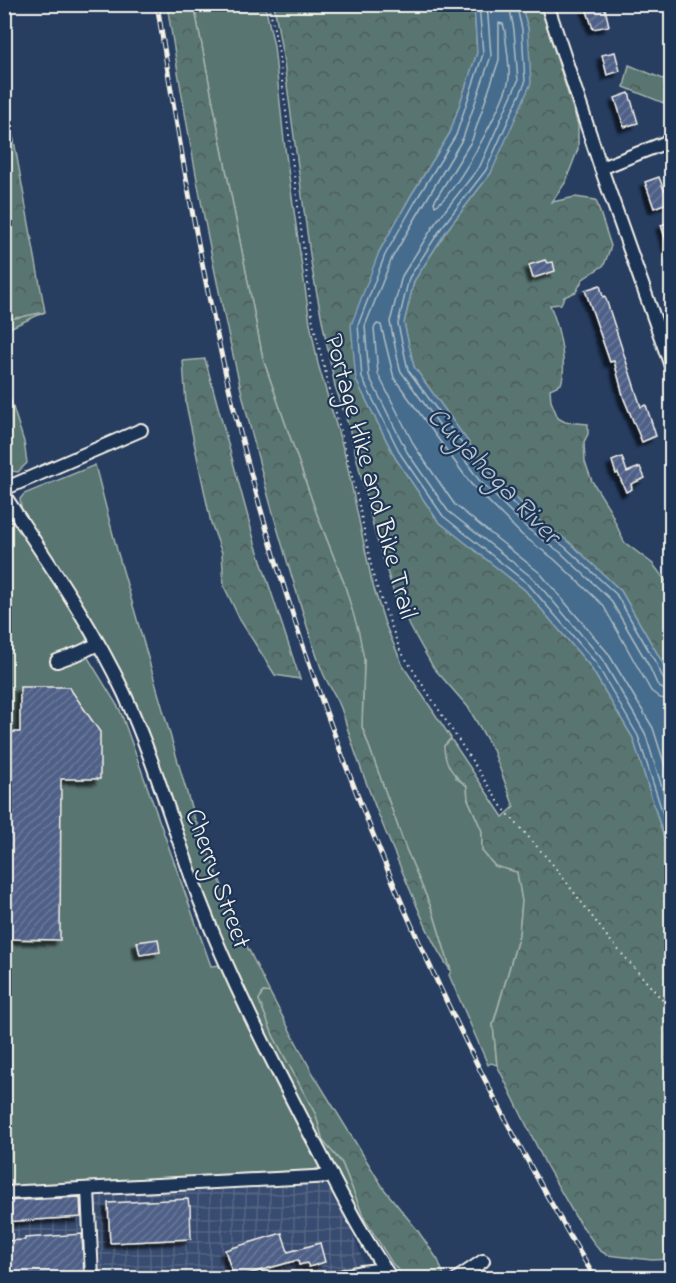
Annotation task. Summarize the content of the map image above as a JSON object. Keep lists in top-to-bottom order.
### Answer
{
  "streets": {
    "street": ["Cherry Street"],
    "path": ["Portage Hike and Bike Trail"]
  },
  "water": ["Cuyahoga River"]
}
